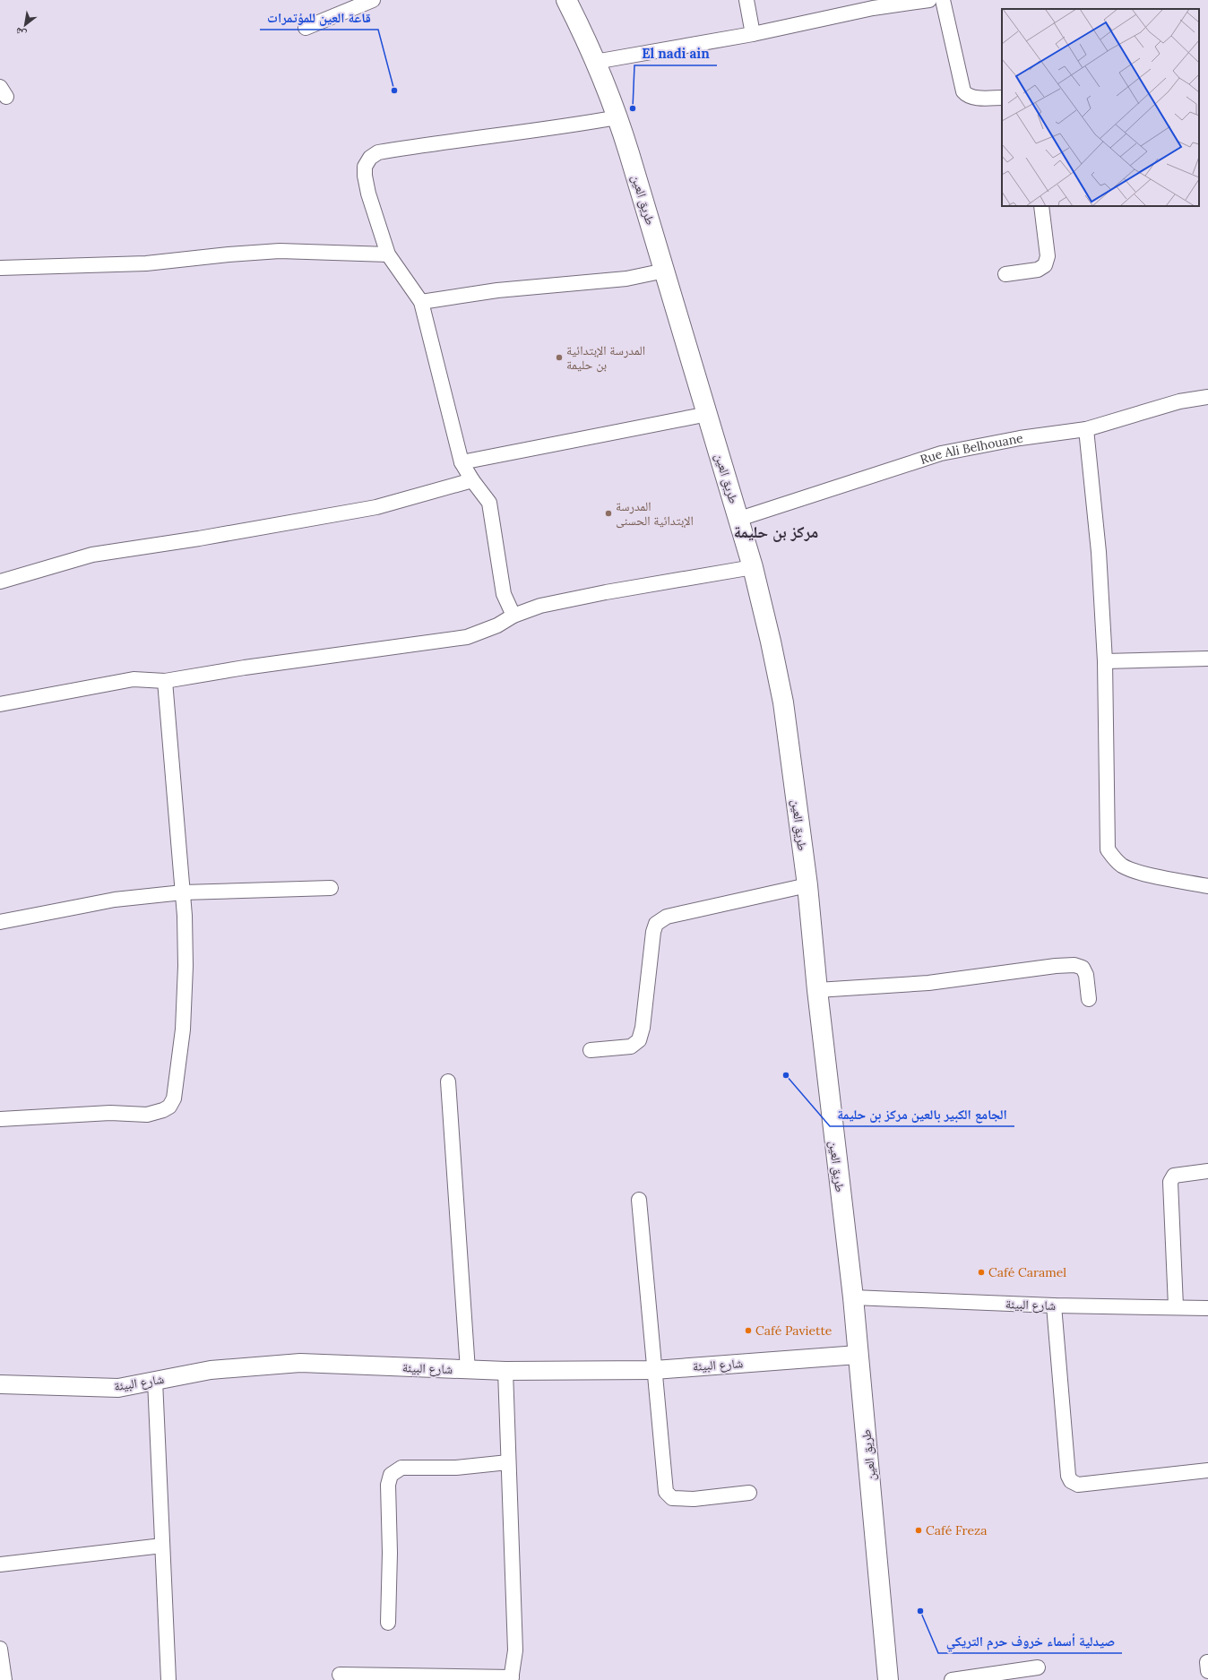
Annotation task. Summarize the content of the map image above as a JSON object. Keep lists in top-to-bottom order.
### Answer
{
  "streets": {
    "main road": ["طريق العين"],
    "street": ["Rue Ali Belhouane", "شارع البيئة"]
  },
  "crossings": [
    ["طريق العين", "Rue Ali Belhouane"],
    ["طريق العين", "شارع البيئة"]
  ],
  "districts": ["مركز بن حليمة"],
  "places": [
    "قاعة العين للمؤتمرات",
    "El nadi ain",
    "المدرسة الإبتدائية بن حليمة",
    "المدرسة الإبتدائية الحسنى",
    "الجامع الكبير بالعين مركز بن حليمة",
    "Café Caramel",
    "Café Paviette",
    "Café Freza",
    "صيدلية أسماء خروف حرم التريكي"
  ],
  "north": "bottom left"
}
